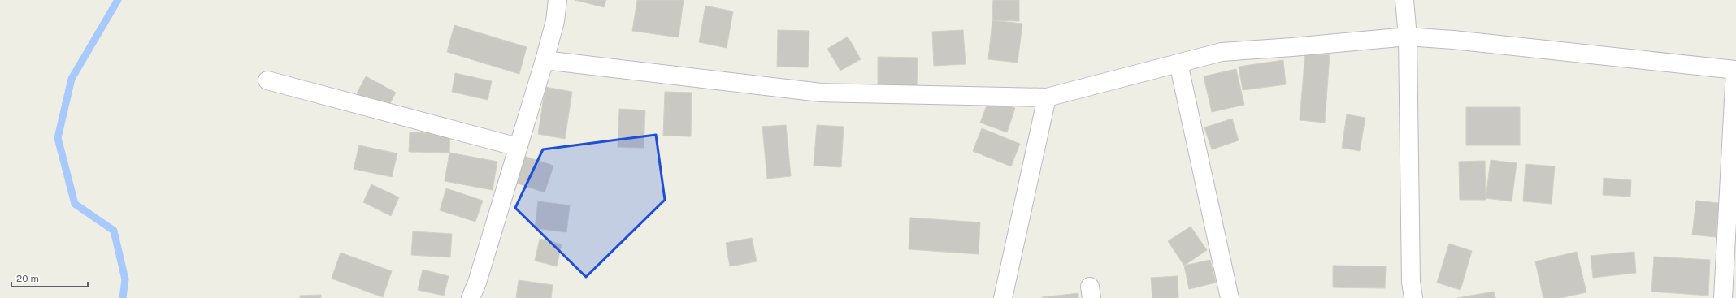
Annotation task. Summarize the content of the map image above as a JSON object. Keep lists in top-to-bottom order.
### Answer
{
  "scale_bar": "20 m"
}
